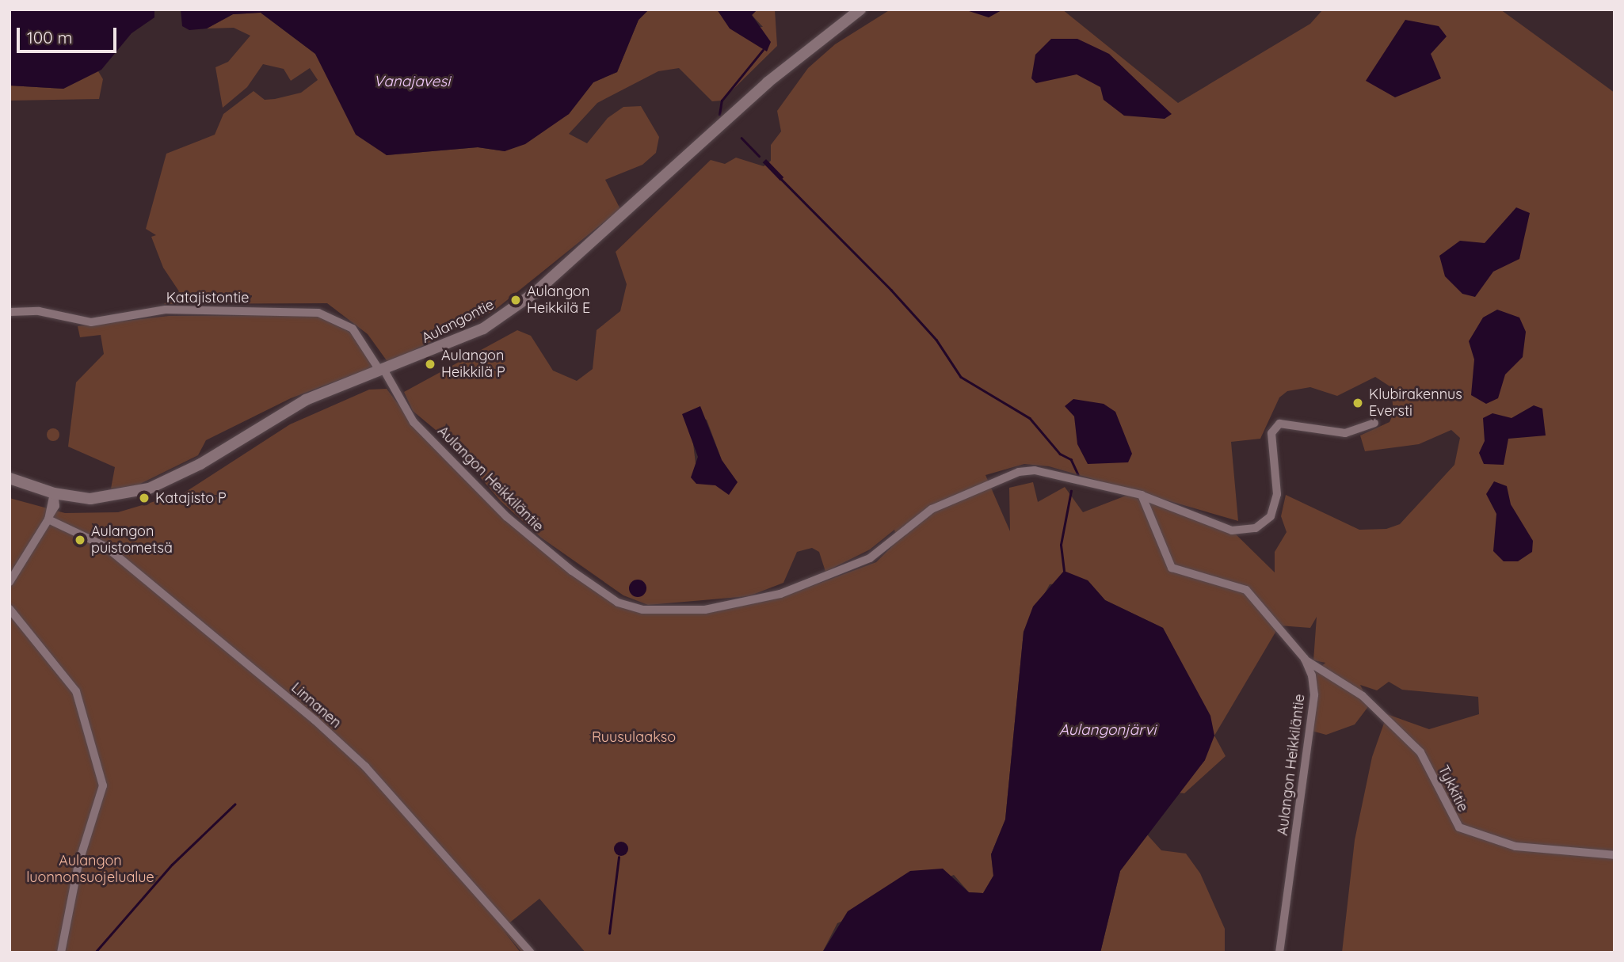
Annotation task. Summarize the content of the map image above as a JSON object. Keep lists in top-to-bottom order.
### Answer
{
  "streets": {
    "street": [
      "Katajistontie",
      "Aulangontie",
      "Aulangon Heikkiläntie",
      "Linnanen",
      "Tykkitie"
    ]
  },
  "crossings": [
    ["Katajistontie", "Aulangontie"],
    ["Katajistontie", "Aulangon Heikkiläntie"],
    ["Aulangontie", "Aulangon Heikkiläntie"],
    ["Aulangon Heikkiläntie", "Tykkitie"]
  ],
  "water": ["Vanajavesi", "Aulangonjärvi"],
  "parks": ["Ruusulaakso", "Aulangon luonnonsuojelualue"],
  "places": [
    "Aulangon Heikkilä E",
    "Aulangon Heikkilä P",
    "Klubirakennus Eversti",
    "Katajisto P",
    "Aulangon puistometsä"
  ],
  "scale_bar": "100 m"
}
